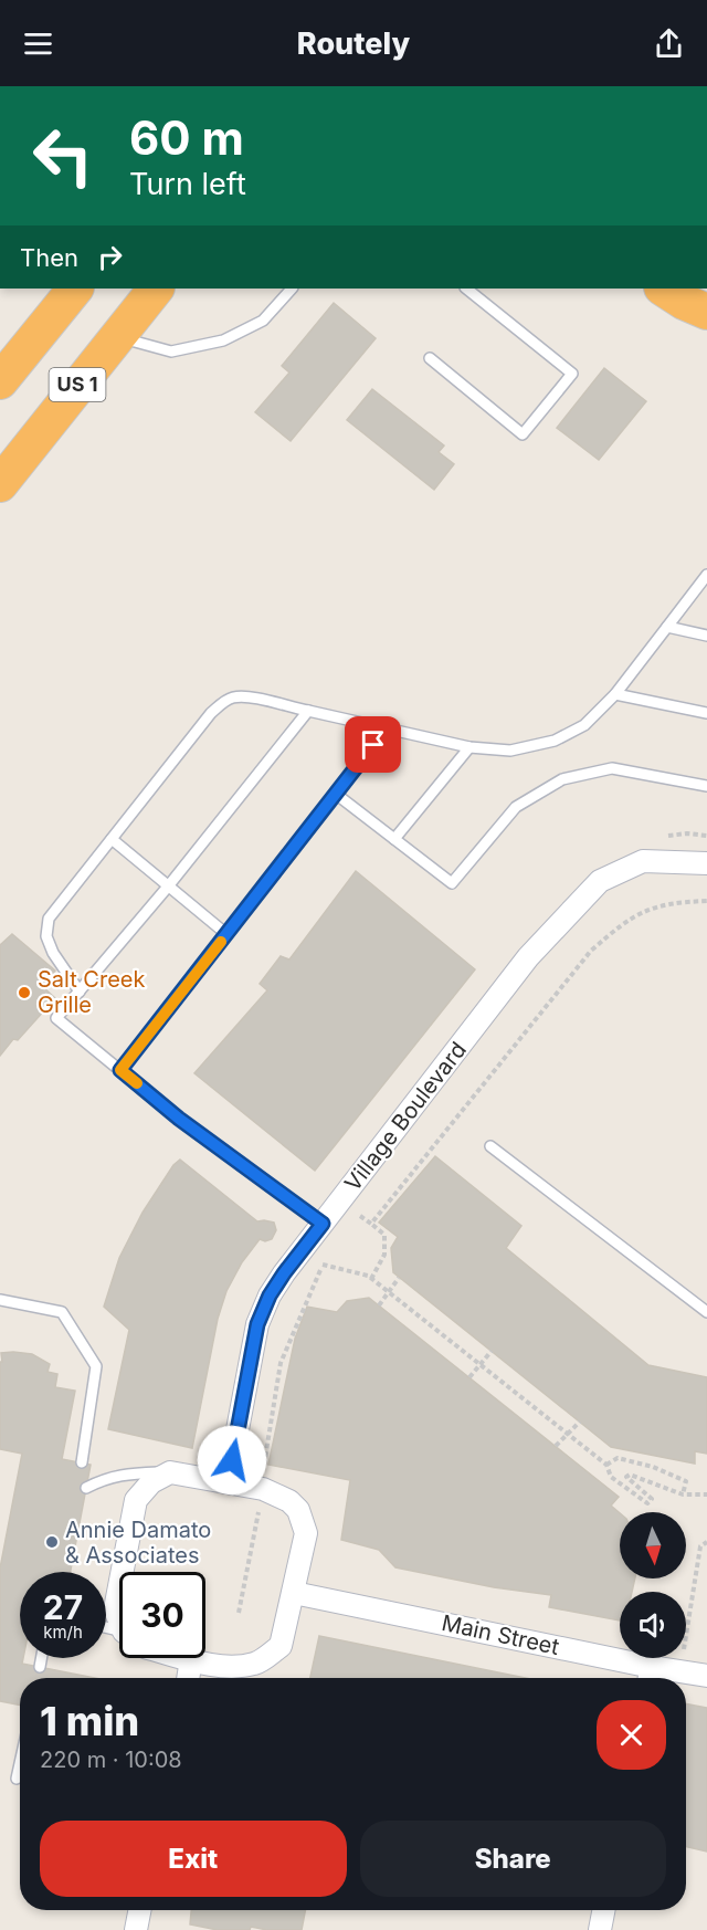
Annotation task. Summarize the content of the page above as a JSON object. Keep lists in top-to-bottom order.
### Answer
{
  "streets": {
    "highway": ["US 1"],
    "street": ["Village Boulevard", "Main Street"]
  },
  "places": ["Salt Creek Grille", "Annie Damato & Associates"],
  "north": "bottom",
  "page": {
    "header": "Routely",
    "turn": ["60 m", "Turn left"],
    "then": "Then",
    "speed": "27 km/h",
    "limit": "30",
    "heading": ["1 min", "220 m · 10:08"],
    "buttons": ["Exit", "Share"]
  }
}
